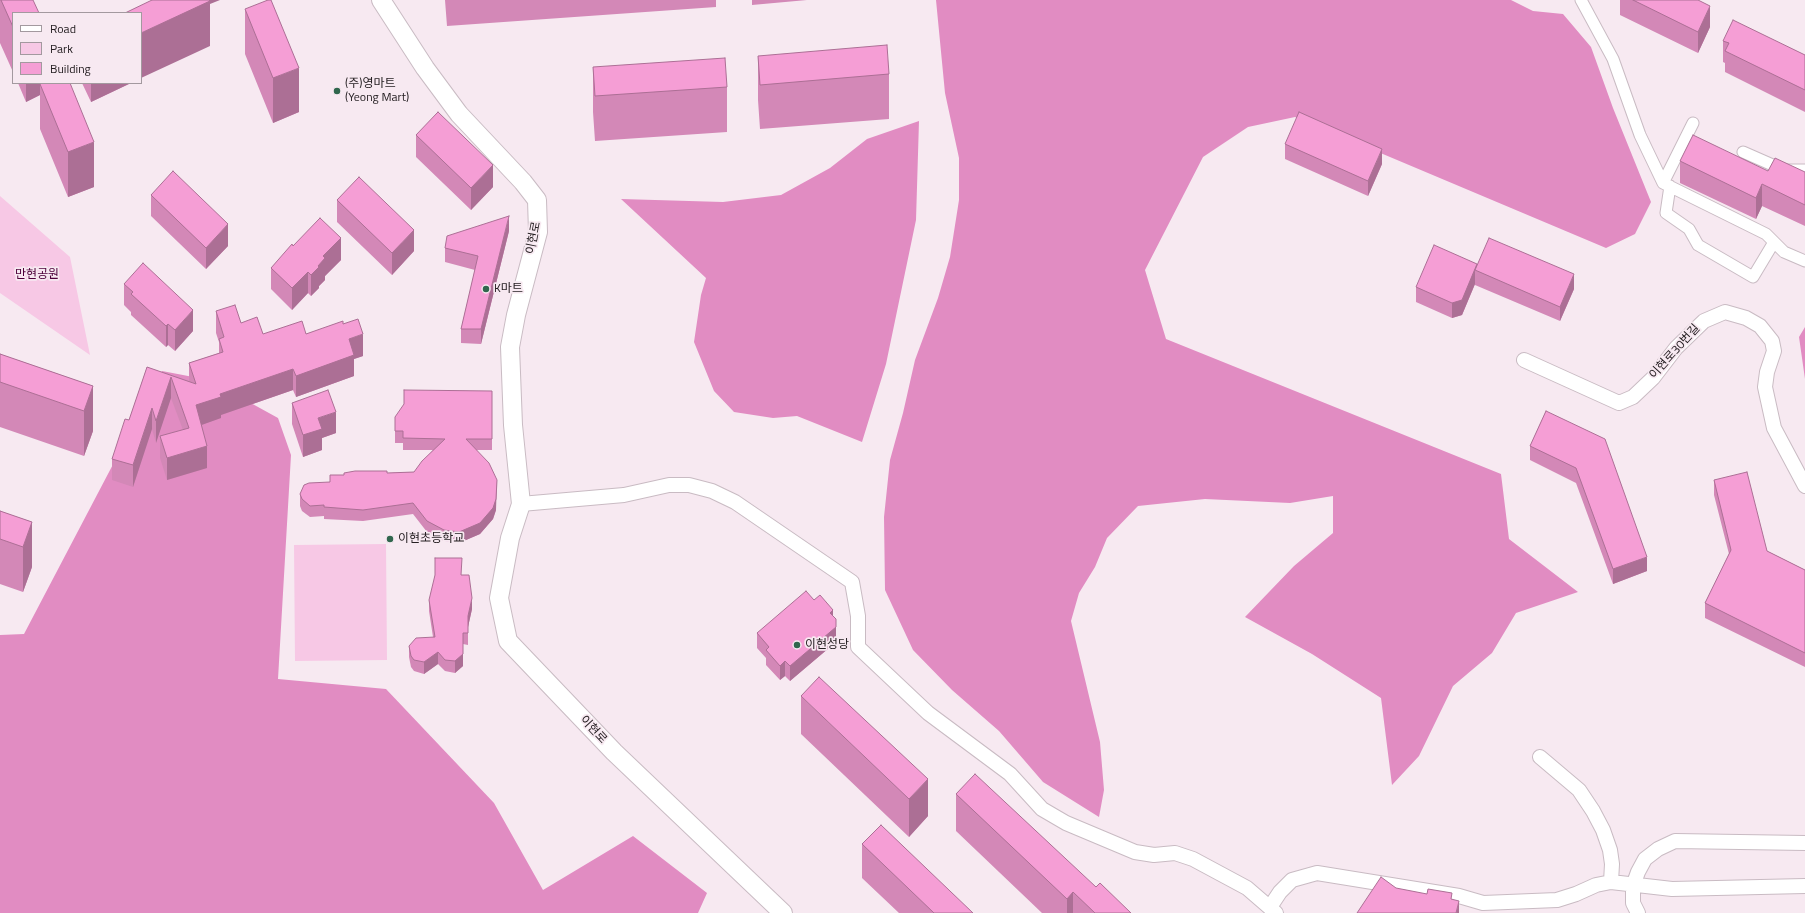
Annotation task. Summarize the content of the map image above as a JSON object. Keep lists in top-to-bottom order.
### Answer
{
  "streets": {
    "street": ["이현로", "이현로30번길"]
  },
  "parks": ["만현공원"],
  "places": [
    "(주)영마트 (Yeong Mart)",
    "K마트",
    "이현초등학교",
    "이현성당"
  ],
  "legend": ["Road", "Park", "Building"]
}
